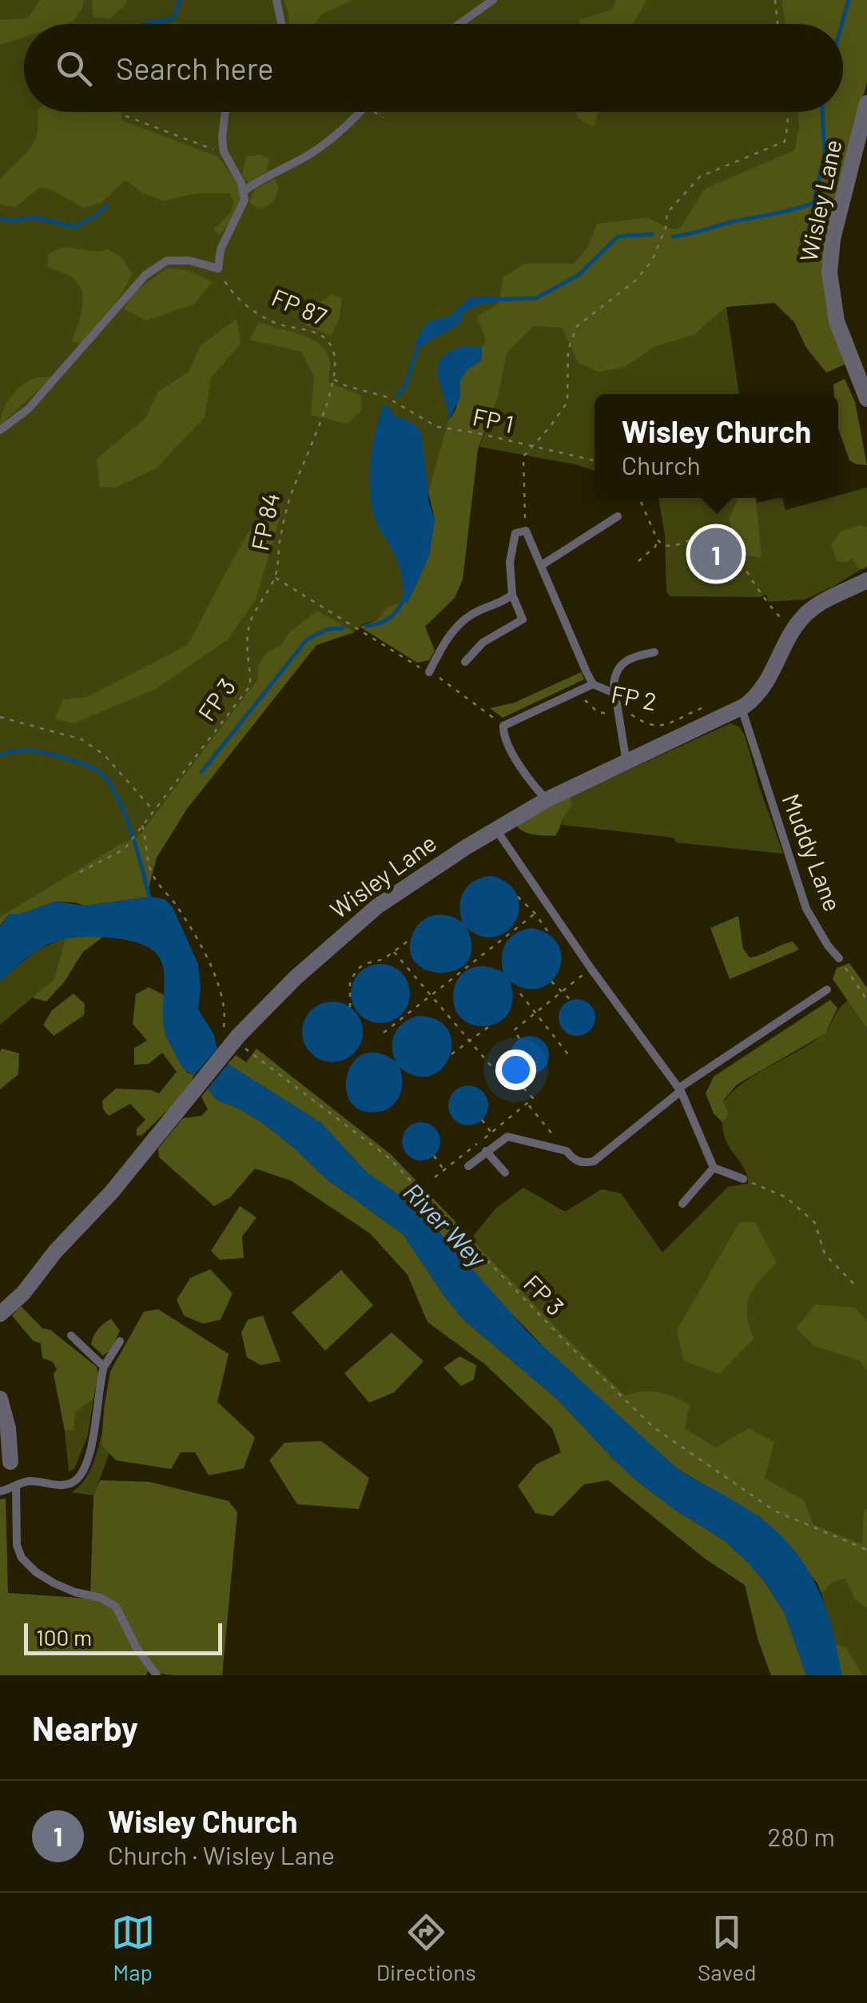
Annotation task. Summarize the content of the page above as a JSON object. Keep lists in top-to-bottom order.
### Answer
{
  "streets": {
    "street": ["Wisley Lane"],
    "lane": ["Muddy Lane"],
    "path": [
      "FP 87",
      "FP 1",
      "FP 84",
      "FP 2",
      "FP 3"
    ]
  },
  "crossings": [
    ["Wisley Lane", "FP 2"],
    ["Wisley Lane", "FP 3"],
    ["Wisley Lane", "Muddy Lane"],
    ["FP 87", "FP 1"],
    ["FP 87", "FP 84"],
    ["FP 1", "FP 84"],
    ["FP 84", "FP 3"]
  ],
  "water": ["River Wey"],
  "scale_bar": "100 m",
  "page": {
    "search": "Search here",
    "popup": ["Wisley Church", "Church"],
    "pins": "1",
    "scale": "100 m",
    "heading": "Nearby",
    "list": [
      {
        "mark": "1",
        "name": "Wisley Church",
        "note": "Church · Wisley Lane",
        "value": "280 m"
      }
    ],
    "nav": ["Map", "Directions", "Saved"]
  }
}
